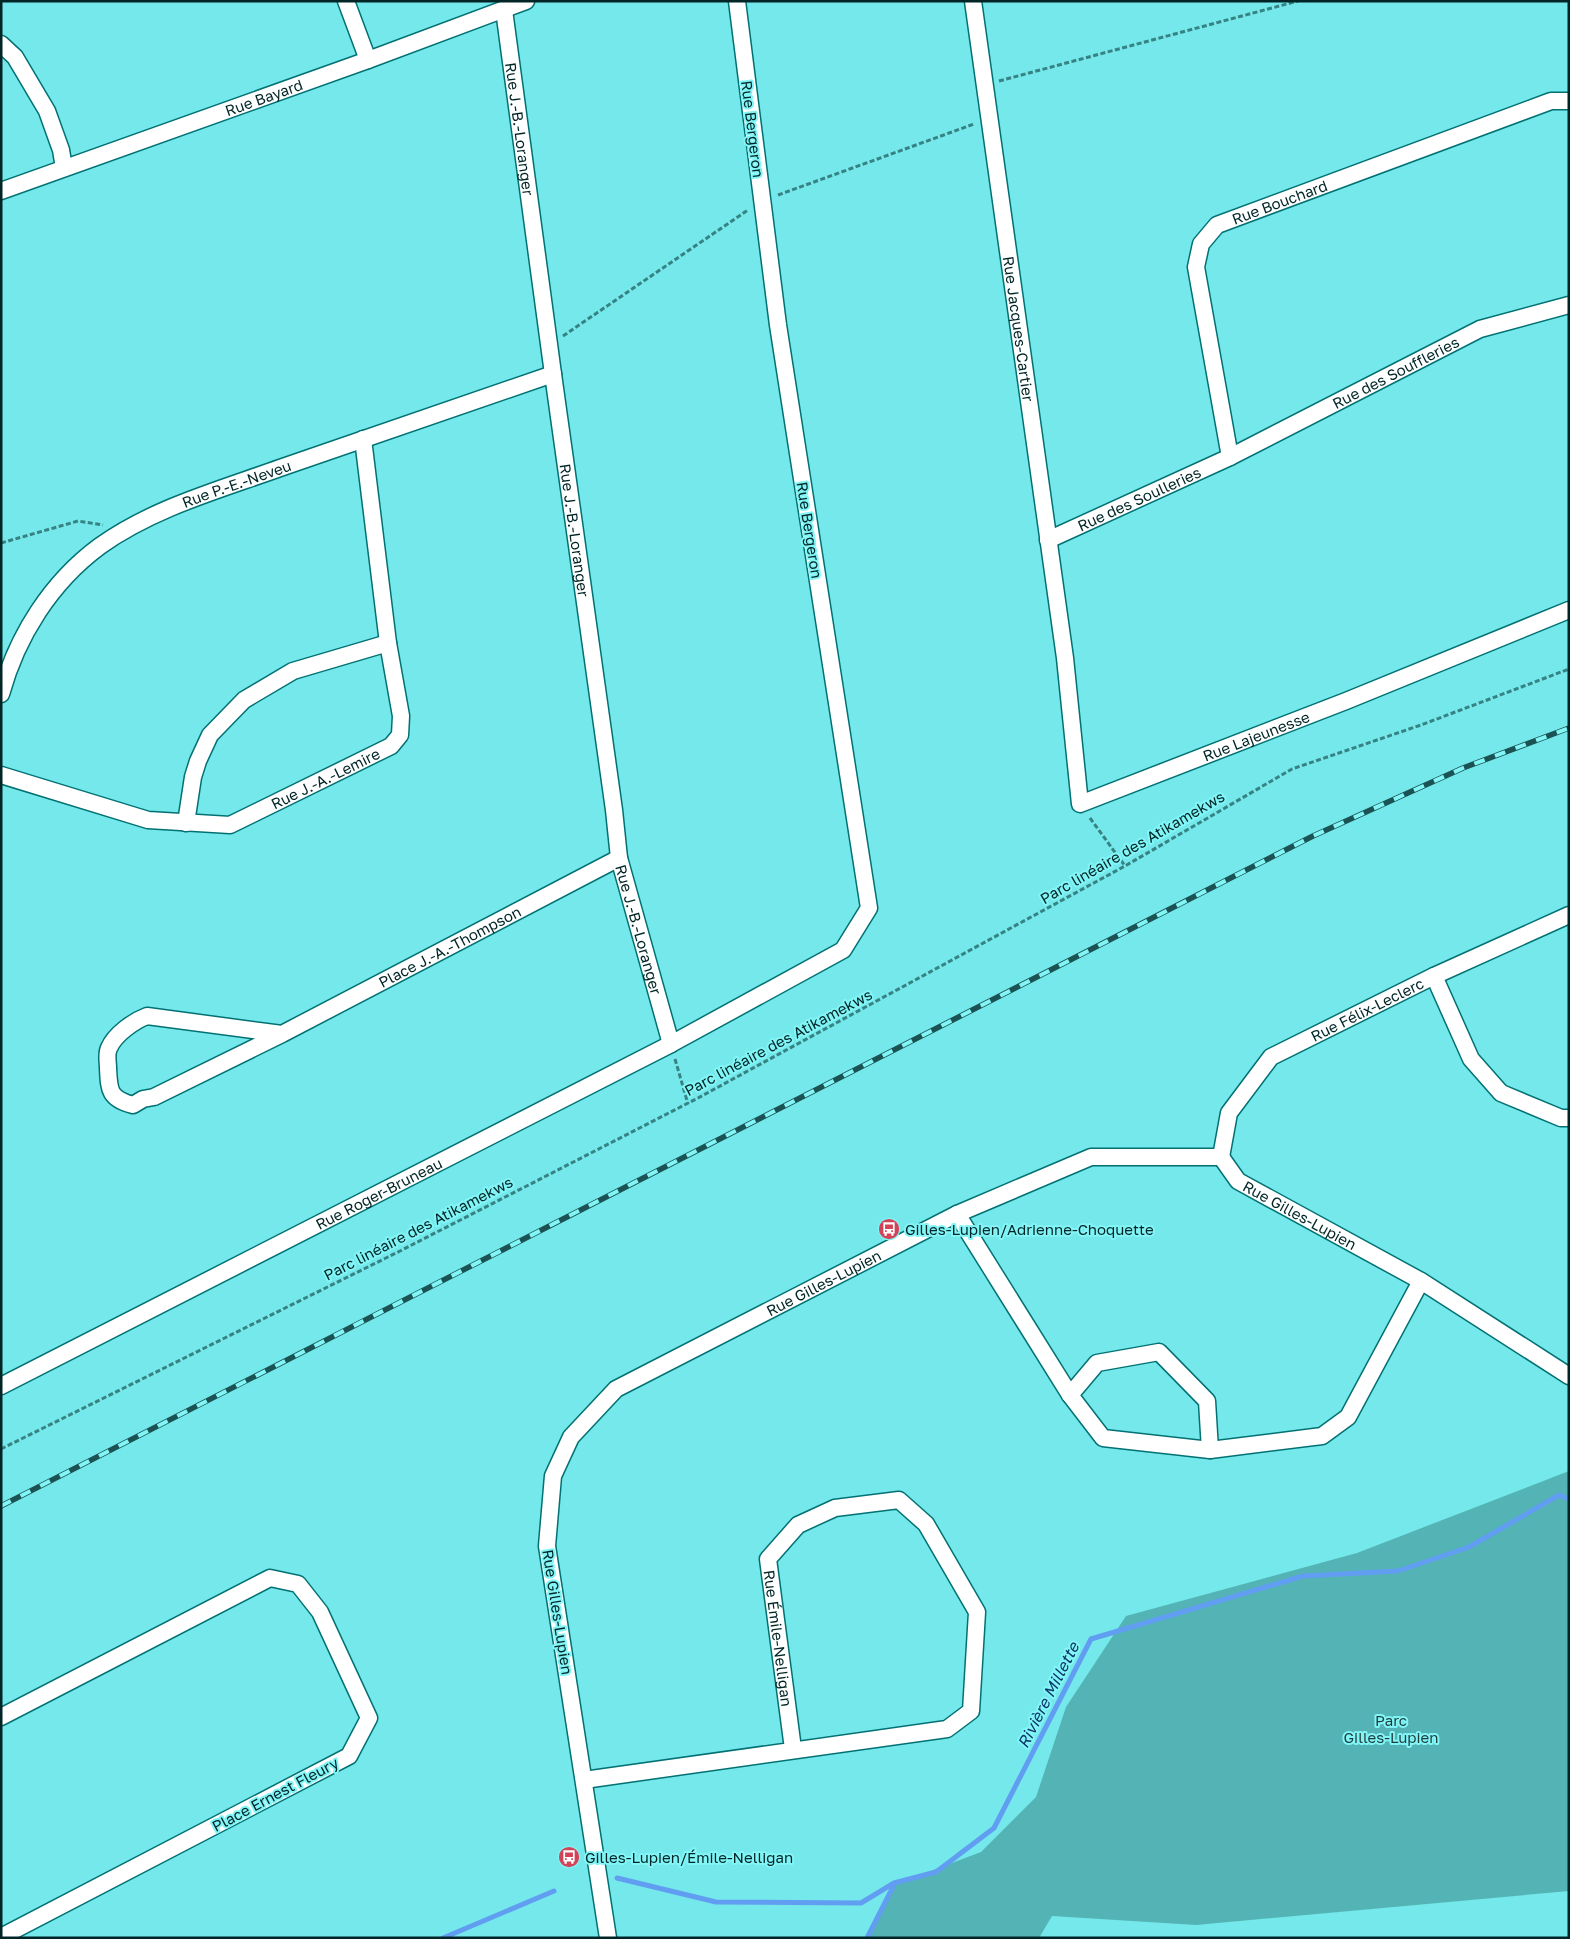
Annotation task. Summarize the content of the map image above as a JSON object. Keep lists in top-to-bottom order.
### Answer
{
  "streets": {
    "street": [
      "Rue Bayard",
      "Rue J.-B.-Loranger",
      "Rue Bergeron",
      "Rue Bouchard",
      "Rue Jacques-Cartier",
      "Rue des Souffleries",
      "Rue P.-E.-Neveu",
      "Rue des Soulleries",
      "Rue Lajeunesse",
      "Rue J.-A.-Lemire",
      "Place J.-A.-Thompson",
      "Rue Félix-Leclerc",
      "Rue Roger-Bruneau",
      "Rue Gilles-Lupien",
      "Rue Émile-Nelligan",
      "Place Ernest Fleury"
    ],
    "path": ["Parc linéaire des Atikamekws"]
  },
  "crossings": [
    ["Rue Bayard", "Rue J.-B.-Loranger"],
    ["Rue J.-B.-Loranger", "Rue P.-E.-Neveu"],
    ["Rue J.-B.-Loranger", "Place J.-A.-Thompson"],
    ["Rue J.-B.-Loranger", "Rue Roger-Bruneau"],
    ["Rue Bergeron", "Rue Roger-Bruneau"],
    ["Rue Bouchard", "Rue des Souffleries"],
    ["Rue Bouchard", "Rue des Soulleries"],
    ["Rue Jacques-Cartier", "Rue des Soulleries"],
    ["Rue Jacques-Cartier", "Rue Lajeunesse"],
    ["Rue des Souffleries", "Rue des Soulleries"],
    ["Rue P.-E.-Neveu", "Rue J.-A.-Lemire"],
    ["Rue Félix-Leclerc", "Rue Gilles-Lupien"],
    ["Rue Gilles-Lupien", "Rue Émile-Nelligan"]
  ],
  "water": ["Rivière Millette"],
  "parks": ["Parc Gilles-Lupien"],
  "places": {
    "bus stop": ["Gilles-Lupien/Adrienne-Choquette", "Gilles-Lupien/Émile-Nelligan"]
  }
}
